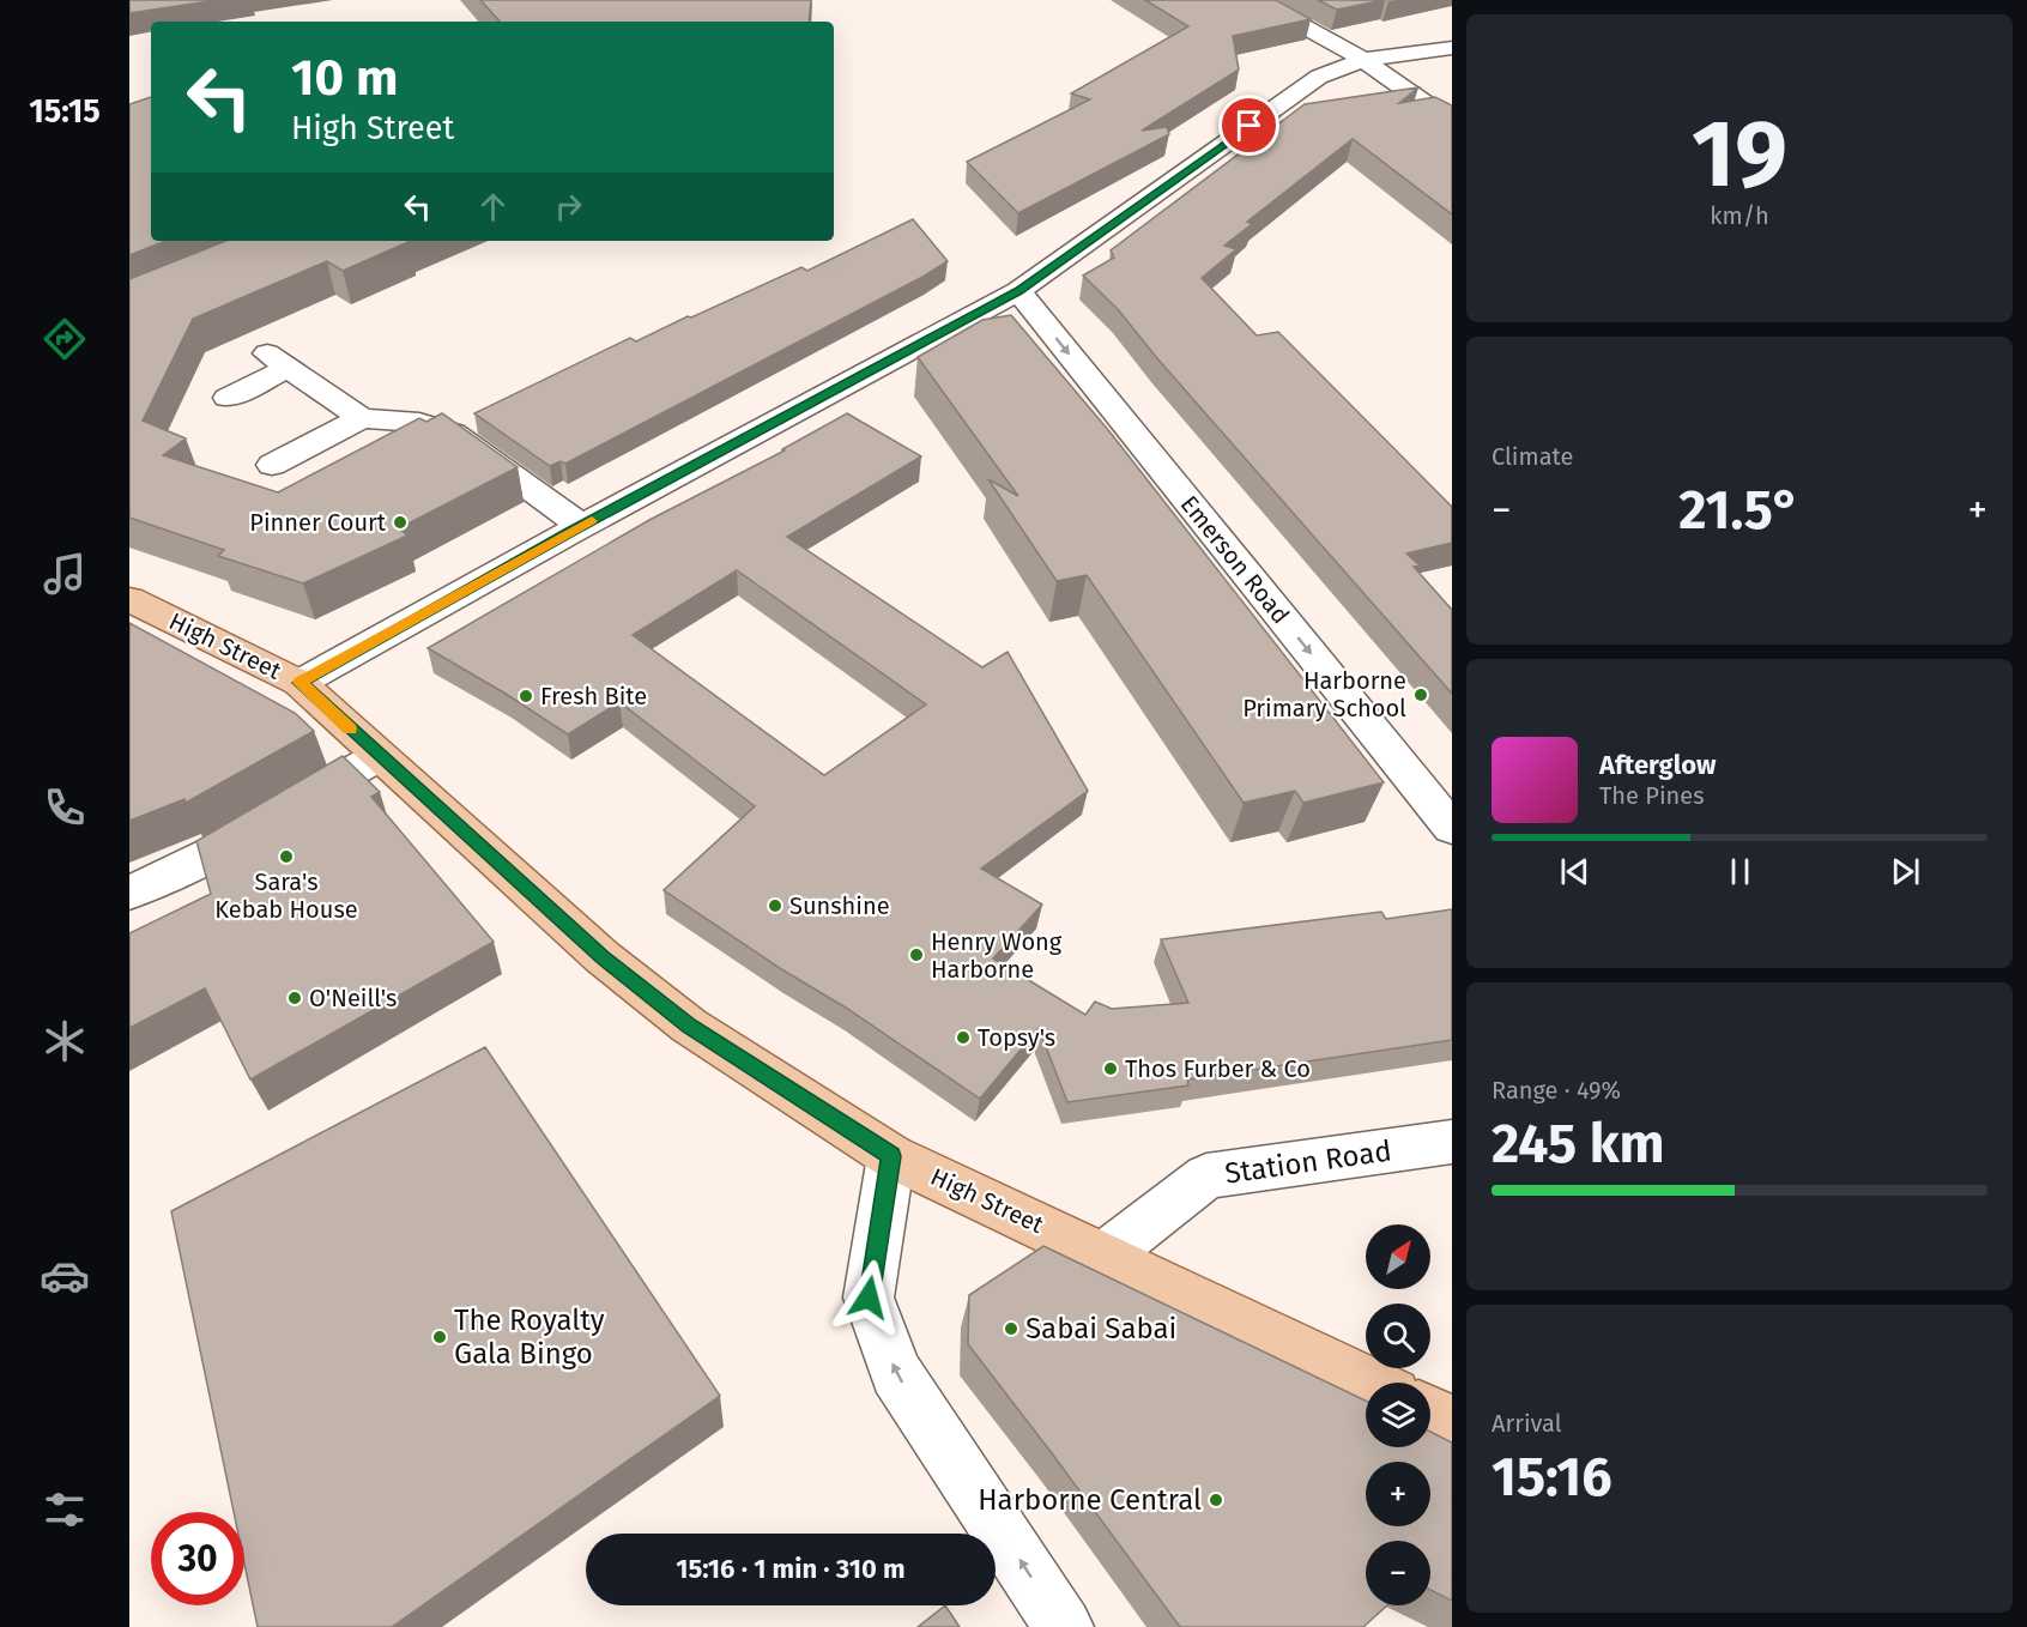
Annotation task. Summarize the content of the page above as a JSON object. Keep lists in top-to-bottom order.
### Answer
{
  "streets": {
    "main road": ["High Street"],
    "street": ["Emerson Road", "Station Road"]
  },
  "crossings": [
    ["High Street", "Station Road"]
  ],
  "one_way": ["Emerson Road"],
  "places": [
    "Pinner Court",
    "Harborne Primary School",
    "Fresh Bite",
    "Sara's Kebab House",
    "Sunshine",
    "Henry Wong Harborne",
    "O'Neill's",
    "Topsy's",
    "Thos Furber & Co",
    "Sabai Sabai",
    "The Royalty Gala Bingo",
    "Harborne Central"
  ],
  "north": "top right",
  "page": {
    "tabs": "15:15",
    "tile": [
      ["19", "km/h"],
      "Climate",
      ["Range · 49%", "245 km"],
      ["Arrival", "15:16"]
    ],
    "turn": ["10 m", "High Street"],
    "heat": ["−", "21.5°", "+"],
    "song": ["Afterglow", "The Pines"],
    "map_buttons": ["+", "−"],
    "limit": "30",
    "trip": "15:16 · 1 min · 310 m"
  }
}
